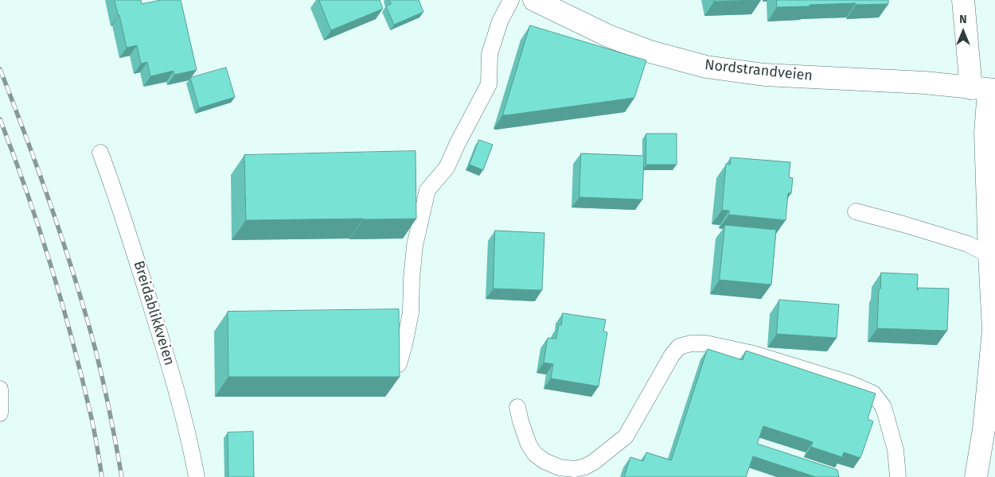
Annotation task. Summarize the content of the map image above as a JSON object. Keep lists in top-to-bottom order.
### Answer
{
  "streets": {
    "street": ["Nordstrandveien"],
    "lane": ["Breidablikkveien"]
  },
  "north": "top"
}
